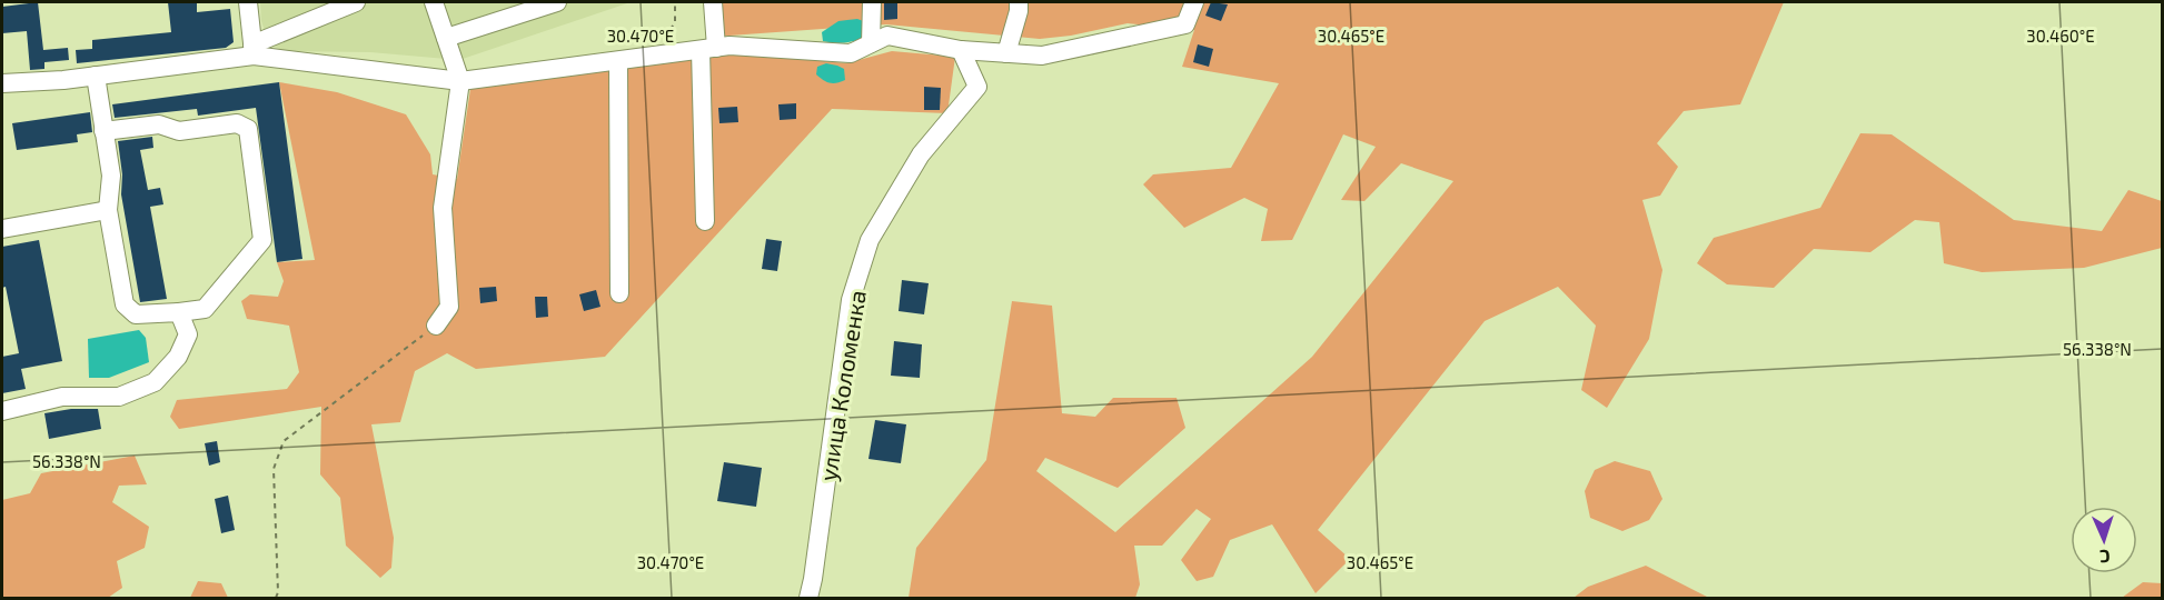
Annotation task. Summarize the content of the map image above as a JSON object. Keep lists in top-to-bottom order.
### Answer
{
  "streets": {
    "street": ["улица Коломенка"]
  },
  "north": "bottom",
  "coordinates": [
    "30.470°E",
    "30.465°E",
    "30.460°E",
    "56.338°N"
  ]
}
